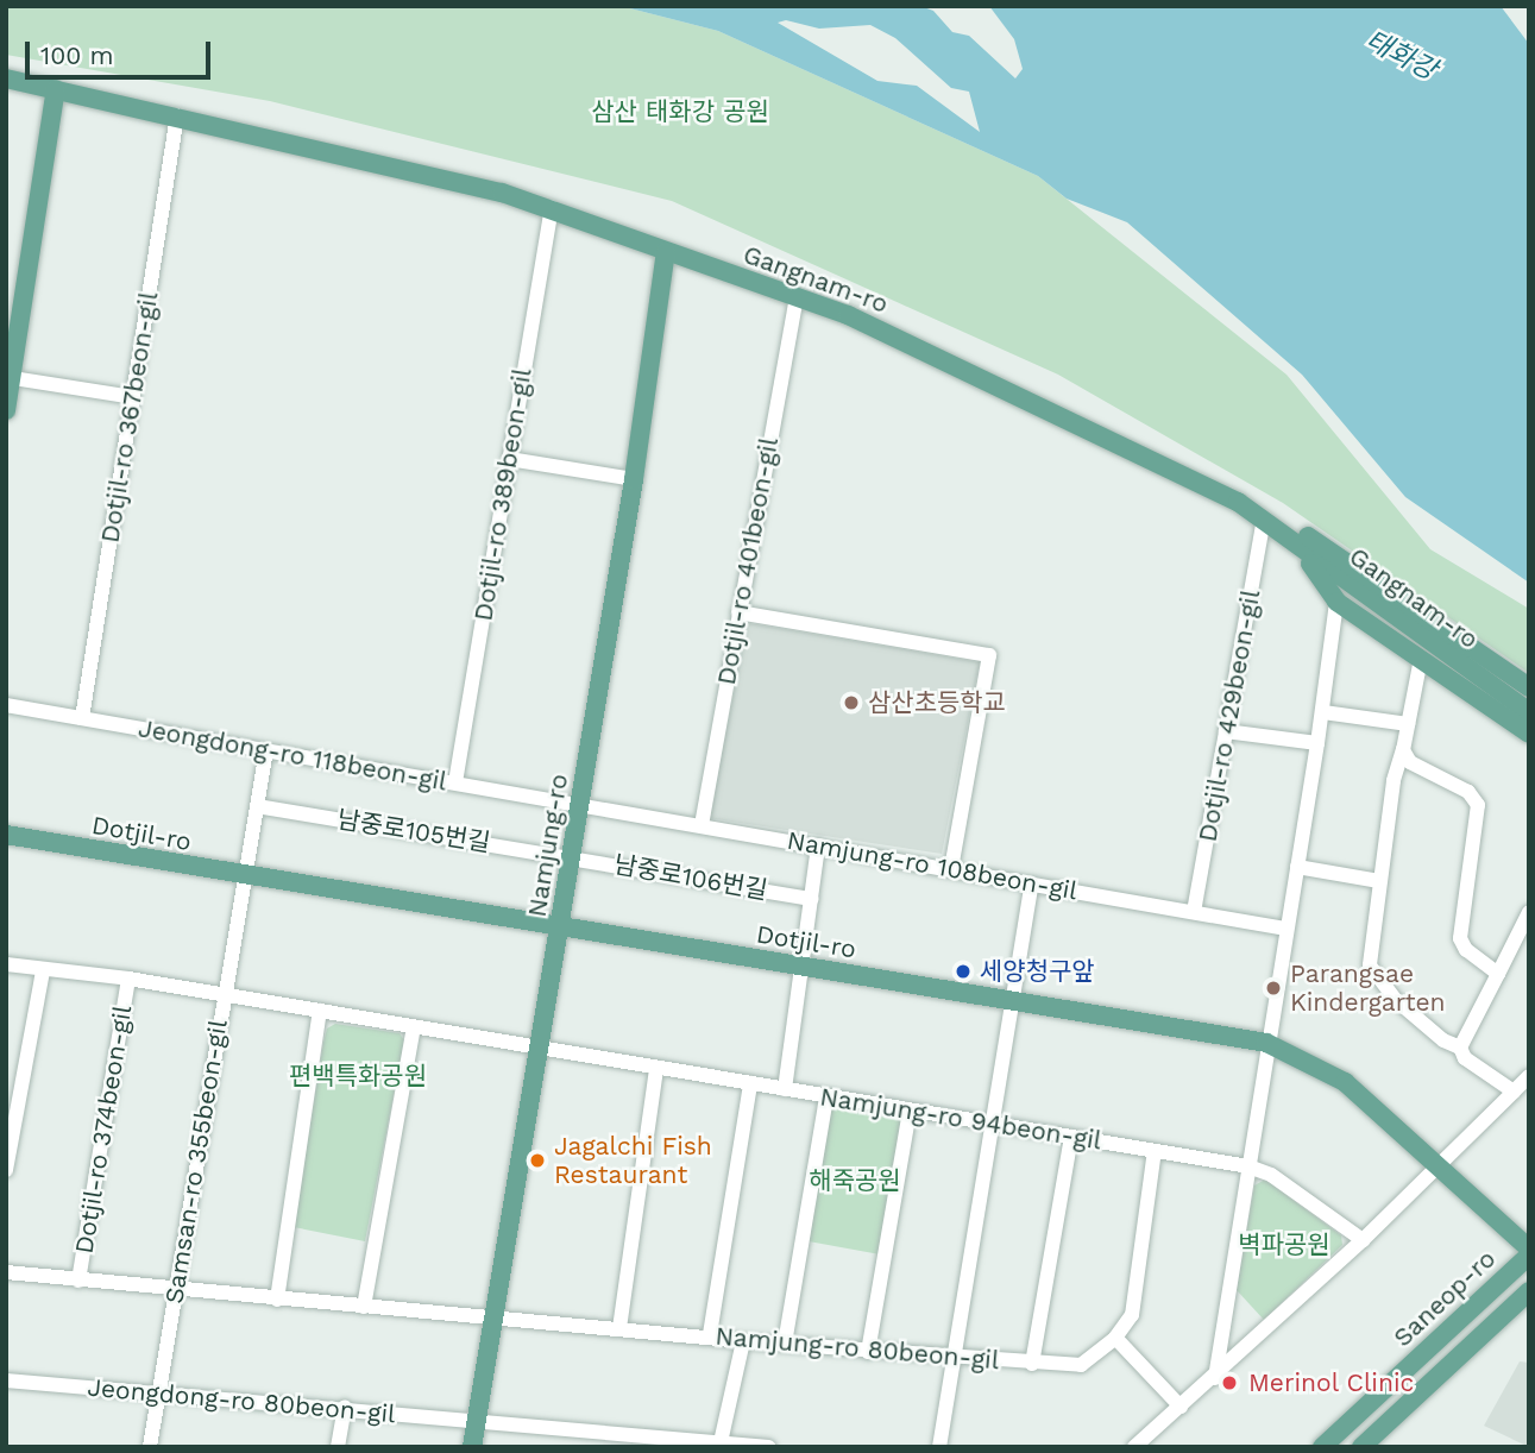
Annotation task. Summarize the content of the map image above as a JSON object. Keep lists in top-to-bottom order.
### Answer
{
  "streets": {
    "main road": [
      "Gangnam-ro",
      "Dotjil-ro",
      "Namjung-ro",
      "Saneop-ro"
    ],
    "street": [
      "Dotjil-ro 367beon-gil",
      "Dotjil-ro 389beon-gil",
      "Dotjil-ro 401beon-gil",
      "Dotjil-ro 429beon-gil",
      "Jeongdong-ro 118beon-gil",
      "남중로105번길",
      "Namjung-ro 108beon-gil",
      "남중로106번길",
      "Namjung-ro 94beon-gil",
      "Dotjil-ro 374beon-gil",
      "Samsan-ro 355beon-gil",
      "Namjung-ro 80beon-gil",
      "Jeongdong-ro 80beon-gil"
    ]
  },
  "crossings": [
    ["Gangnam-ro", "Dotjil-ro 367beon-gil"],
    ["Gangnam-ro", "Dotjil-ro 389beon-gil"],
    ["Gangnam-ro", "Dotjil-ro 401beon-gil"],
    ["Gangnam-ro", "Dotjil-ro 429beon-gil"],
    ["Gangnam-ro", "Namjung-ro"],
    ["Dotjil-ro 367beon-gil", "Jeongdong-ro 118beon-gil"],
    ["Dotjil-ro 389beon-gil", "Jeongdong-ro 118beon-gil"],
    ["Dotjil-ro 401beon-gil", "Namjung-ro 108beon-gil"],
    ["Dotjil-ro 429beon-gil", "Namjung-ro 108beon-gil"],
    ["Jeongdong-ro 118beon-gil", "Namjung-ro"],
    ["Jeongdong-ro 118beon-gil", "Namjung-ro 108beon-gil"],
    ["Jeongdong-ro 118beon-gil", "Samsan-ro 355beon-gil"],
    ["남중로105번길", "Namjung-ro"],
    ["남중로105번길", "남중로106번길"],
    ["남중로105번길", "Samsan-ro 355beon-gil"],
    ["Dotjil-ro", "Namjung-ro"],
    ["Dotjil-ro", "Samsan-ro 355beon-gil"],
    ["Namjung-ro", "Namjung-ro 108beon-gil"],
    ["Namjung-ro", "남중로106번길"],
    ["Namjung-ro", "Namjung-ro 94beon-gil"],
    ["Namjung-ro", "Namjung-ro 80beon-gil"],
    ["Namjung-ro", "Jeongdong-ro 80beon-gil"],
    ["Namjung-ro 94beon-gil", "Dotjil-ro 374beon-gil"],
    ["Namjung-ro 94beon-gil", "Samsan-ro 355beon-gil"],
    ["Dotjil-ro 374beon-gil", "Namjung-ro 80beon-gil"],
    ["Samsan-ro 355beon-gil", "Namjung-ro 80beon-gil"],
    ["Samsan-ro 355beon-gil", "Jeongdong-ro 80beon-gil"]
  ],
  "water": ["태화강"],
  "parks": [
    "삼산 태화강 공원",
    "편백특화공원",
    "해죽공원",
    "벽파공원"
  ],
  "places": [
    "삼산초등학교",
    "세양청구앞",
    "Parangsae Kindergarten",
    "Jagalchi Fish Restaurant",
    "Merinol Clinic"
  ],
  "scale_bar": "100 m"
}
